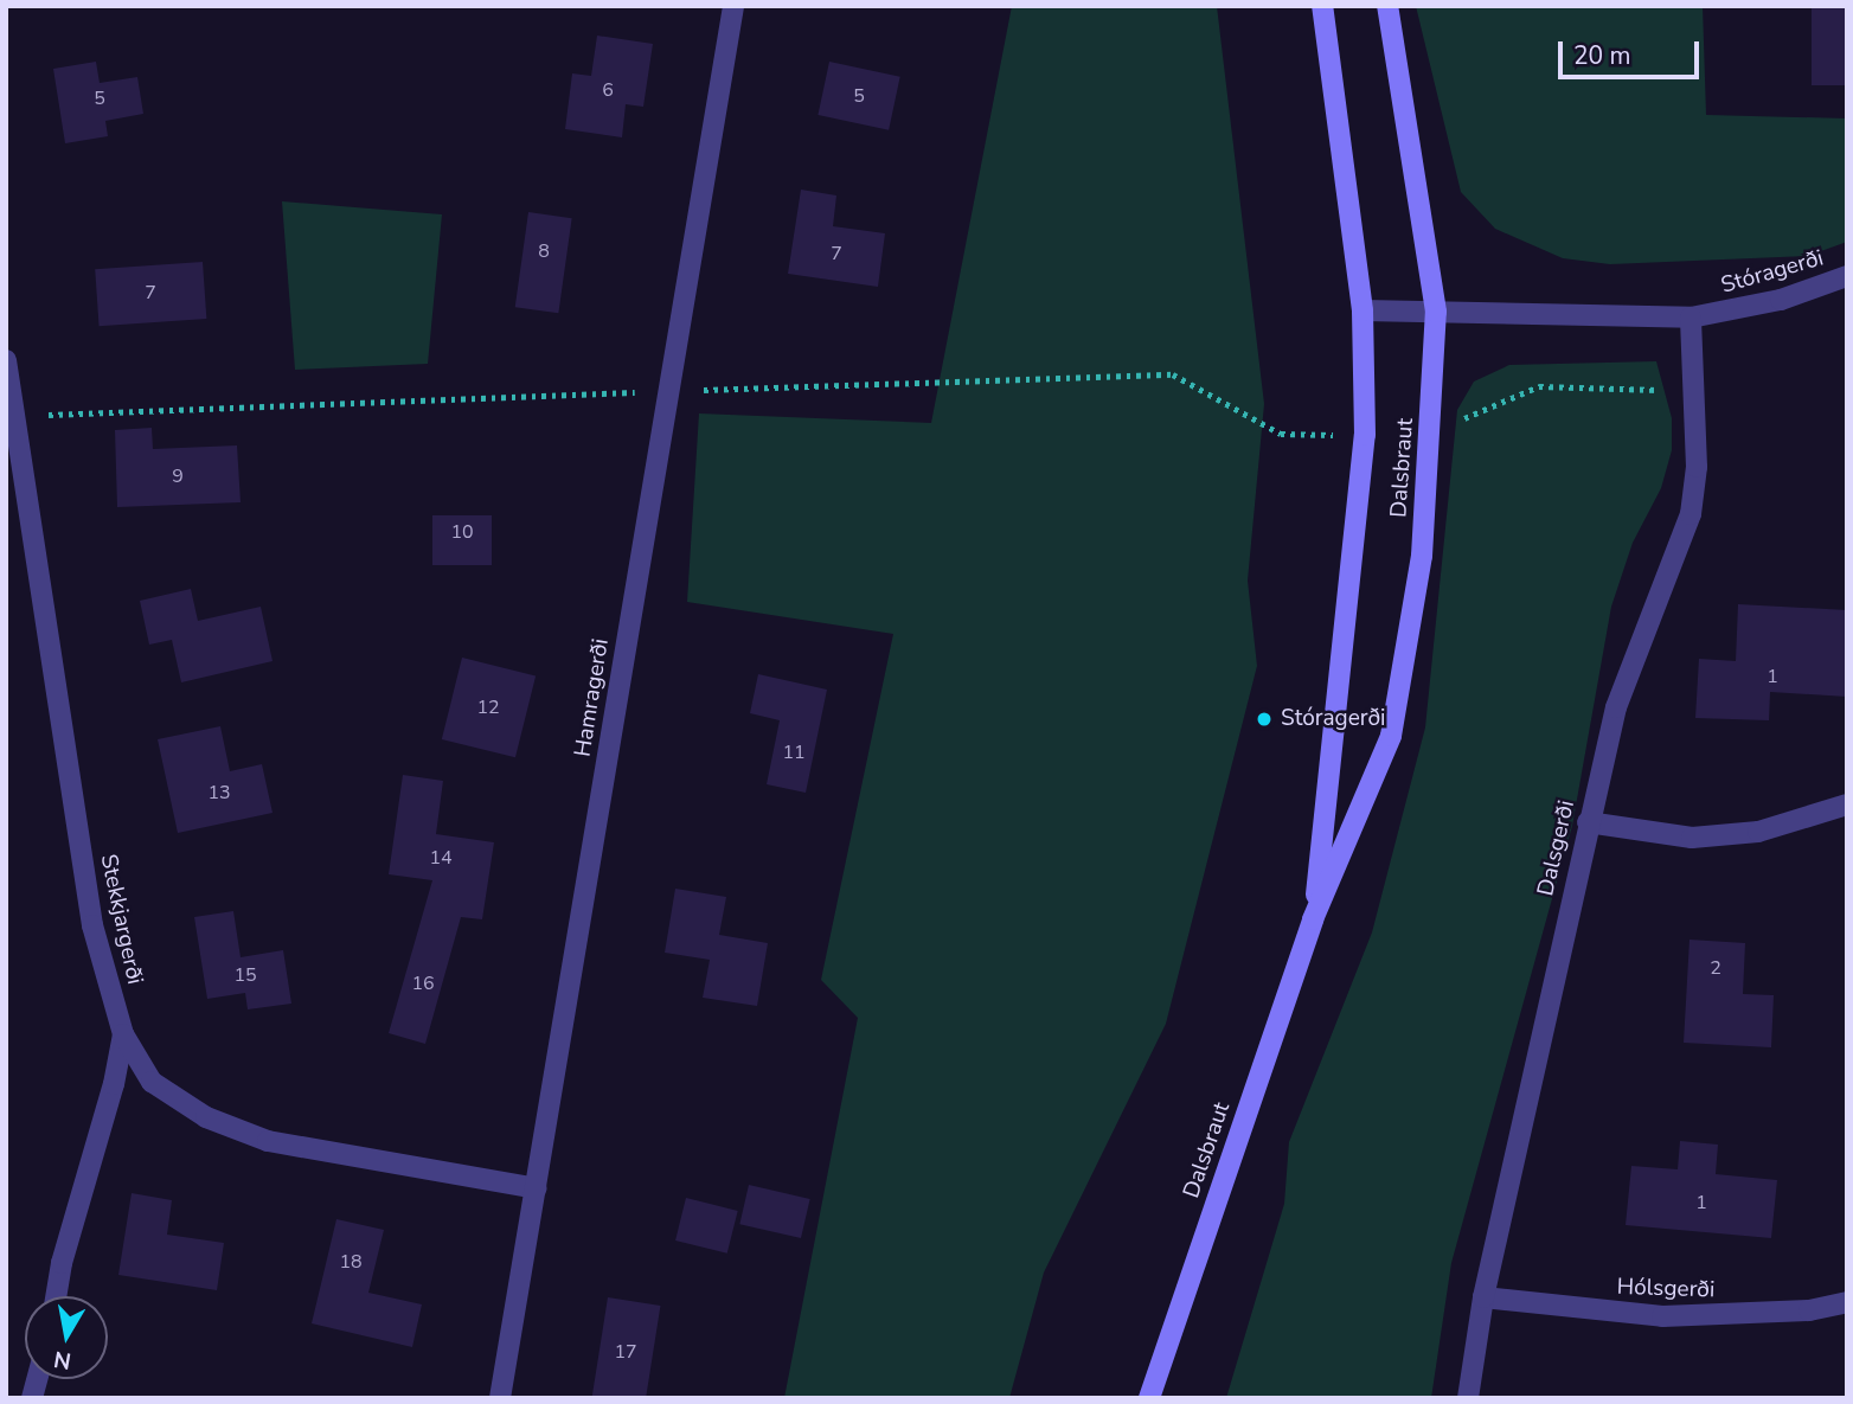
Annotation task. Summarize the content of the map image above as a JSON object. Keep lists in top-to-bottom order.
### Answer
{
  "streets": {
    "street": [
      "Stóragerði",
      "Dalsbraut",
      "Hamragerði",
      "Dalsgerði",
      "Stekkjargerði",
      "Hólsgerði"
    ]
  },
  "crossings": [
    ["Stóragerði", "Dalsbraut"],
    ["Stóragerði", "Dalsgerði"],
    ["Hamragerði", "Stekkjargerði"],
    ["Dalsgerði", "Hólsgerði"]
  ],
  "places": ["Stóragerði"],
  "house_numbers": [
    "6",
    "5",
    "5",
    "8",
    "7",
    "7",
    "9",
    "10",
    "1",
    "12",
    "11",
    "13",
    "14",
    "2",
    "15",
    "16",
    "1",
    "18",
    "17"
  ],
  "scale_bar": "20 m",
  "north": "bottom"
}
